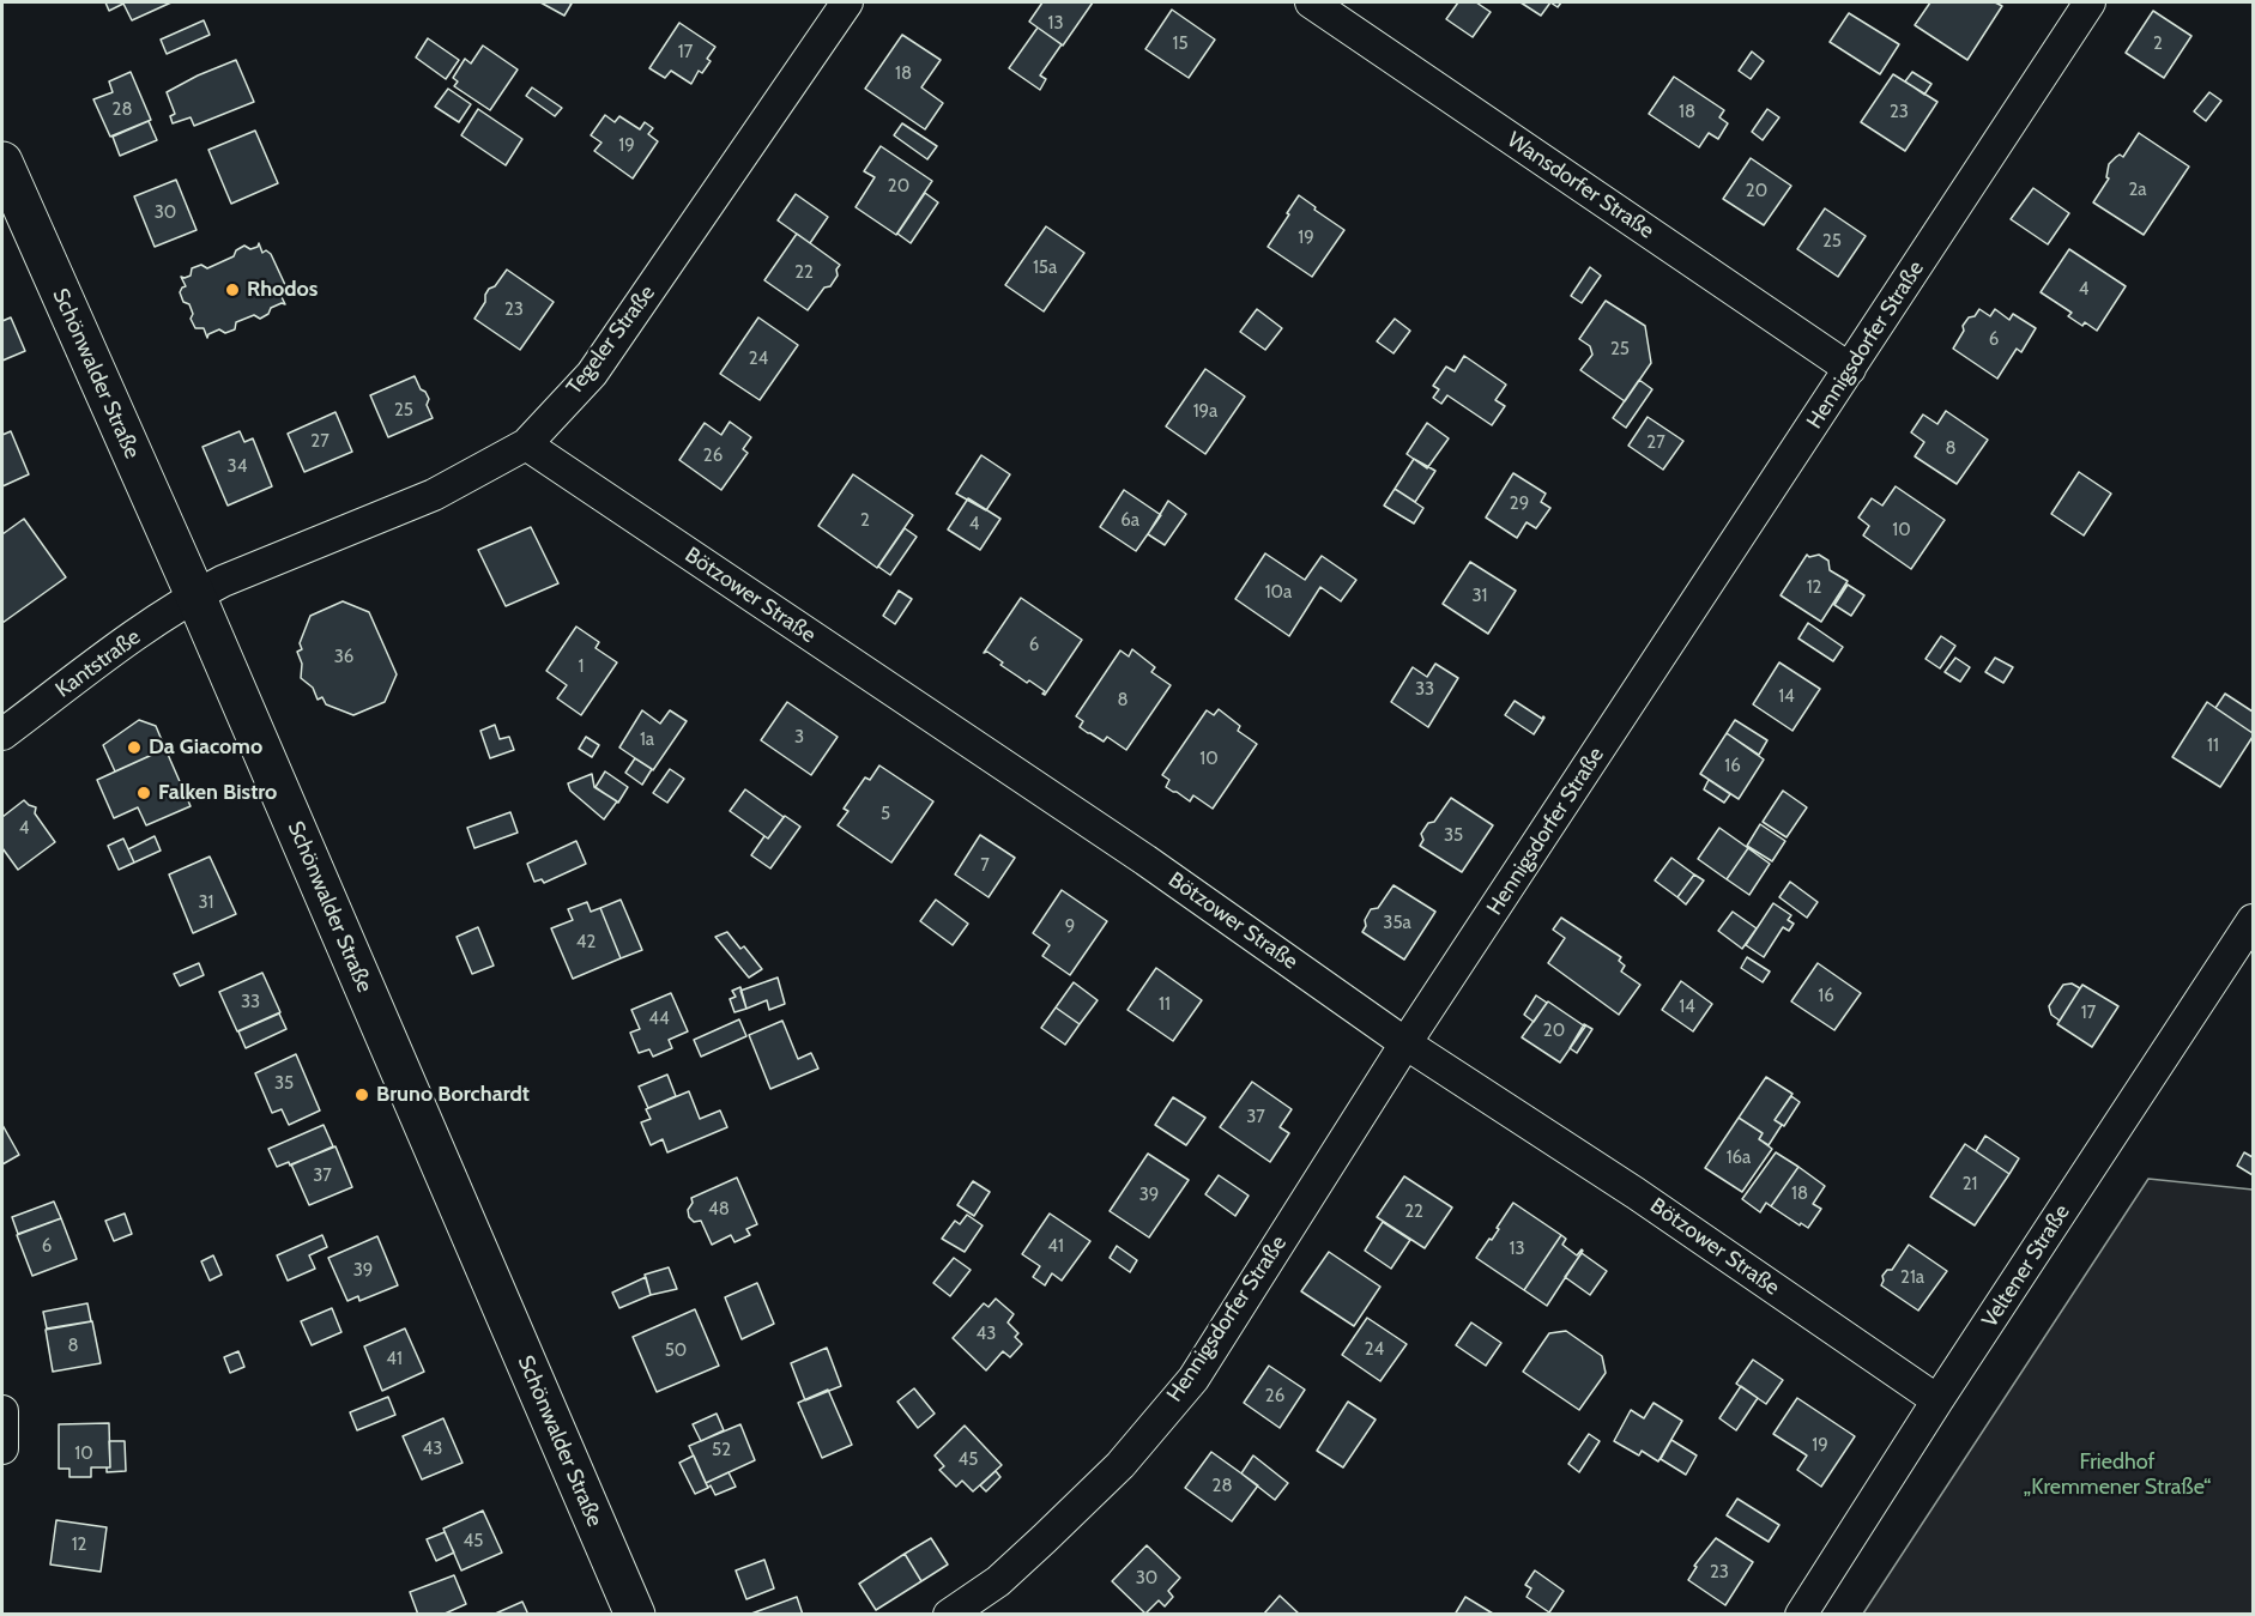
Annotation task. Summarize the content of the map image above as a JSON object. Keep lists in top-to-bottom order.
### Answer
{
  "streets": {
    "main road": ["Schönwalder Straße"],
    "street": [
      "Wansdorfer Straße",
      "Tegeler Straße",
      "Hennigsdorfer Straße",
      "Bötzower Straße",
      "Kantstraße",
      "Veltener Straße"
    ]
  },
  "crossings": [
    ["Wansdorfer Straße", "Hennigsdorfer Straße"],
    ["Tegeler Straße", "Schönwalder Straße"],
    ["Tegeler Straße", "Bötzower Straße"],
    ["Tegeler Straße", "Kantstraße"],
    ["Hennigsdorfer Straße", "Bötzower Straße"],
    ["Schönwalder Straße", "Kantstraße"],
    ["Bötzower Straße", "Veltener Straße"]
  ],
  "parks": ["Friedhof „Kremmener Straße“"],
  "places": [
    "Rhodos",
    "Da Giacomo",
    "Falken Bistro",
    "Bruno Borchardt"
  ],
  "house_numbers": [
    "13",
    "15",
    "2",
    "17",
    "18",
    "28",
    "18",
    "23",
    "19",
    "20",
    "2a",
    "20",
    "30",
    "19",
    "25",
    "15a",
    "22",
    "4",
    "23",
    "6",
    "25",
    "24",
    "25",
    "19a",
    "27",
    "27",
    "8",
    "26",
    "34",
    "29",
    "2",
    "6a",
    "4",
    "10",
    "12",
    "10a",
    "31",
    "6",
    "36",
    "1",
    "33",
    "14",
    "8",
    "3",
    "1a",
    "11",
    "10",
    "16",
    "5",
    "4",
    "35",
    "7",
    "31",
    "35a",
    "9",
    "42",
    "16",
    "33",
    "11",
    "14",
    "17",
    "44",
    "20",
    "35",
    "37",
    "16a",
    "37",
    "21",
    "18",
    "39",
    "48",
    "22",
    "6",
    "41",
    "13",
    "39",
    "21a",
    "43",
    "8",
    "24",
    "50",
    "41",
    "26",
    "19",
    "43",
    "52",
    "10",
    "45",
    "28",
    "45",
    "12",
    "23",
    "30"
  ]
}
